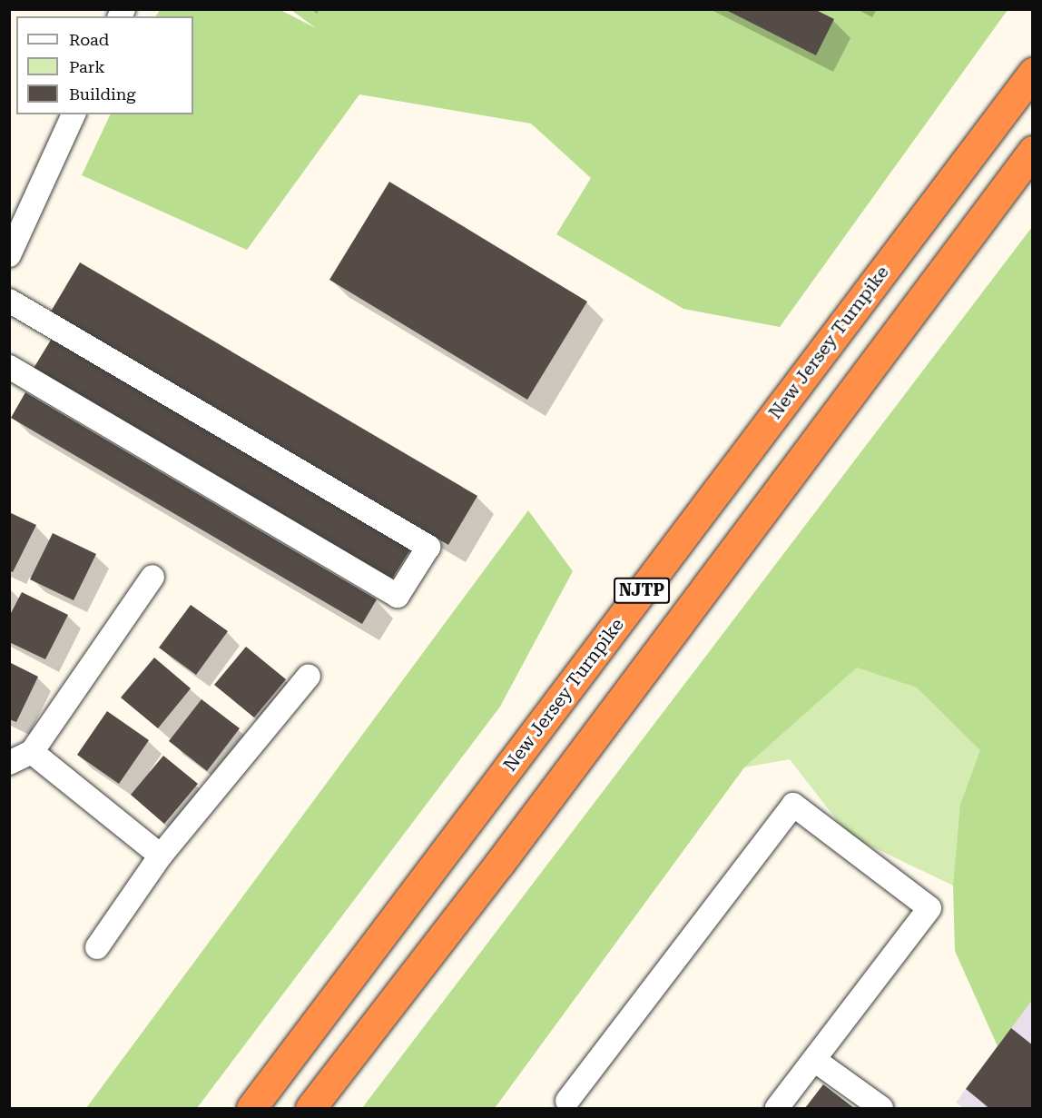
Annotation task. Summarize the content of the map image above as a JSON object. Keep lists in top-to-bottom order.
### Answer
{
  "streets": {
    "highway": ["New Jersey Turnpike", "NJTP"]
  },
  "legend": ["Road", "Park", "Building"]
}
